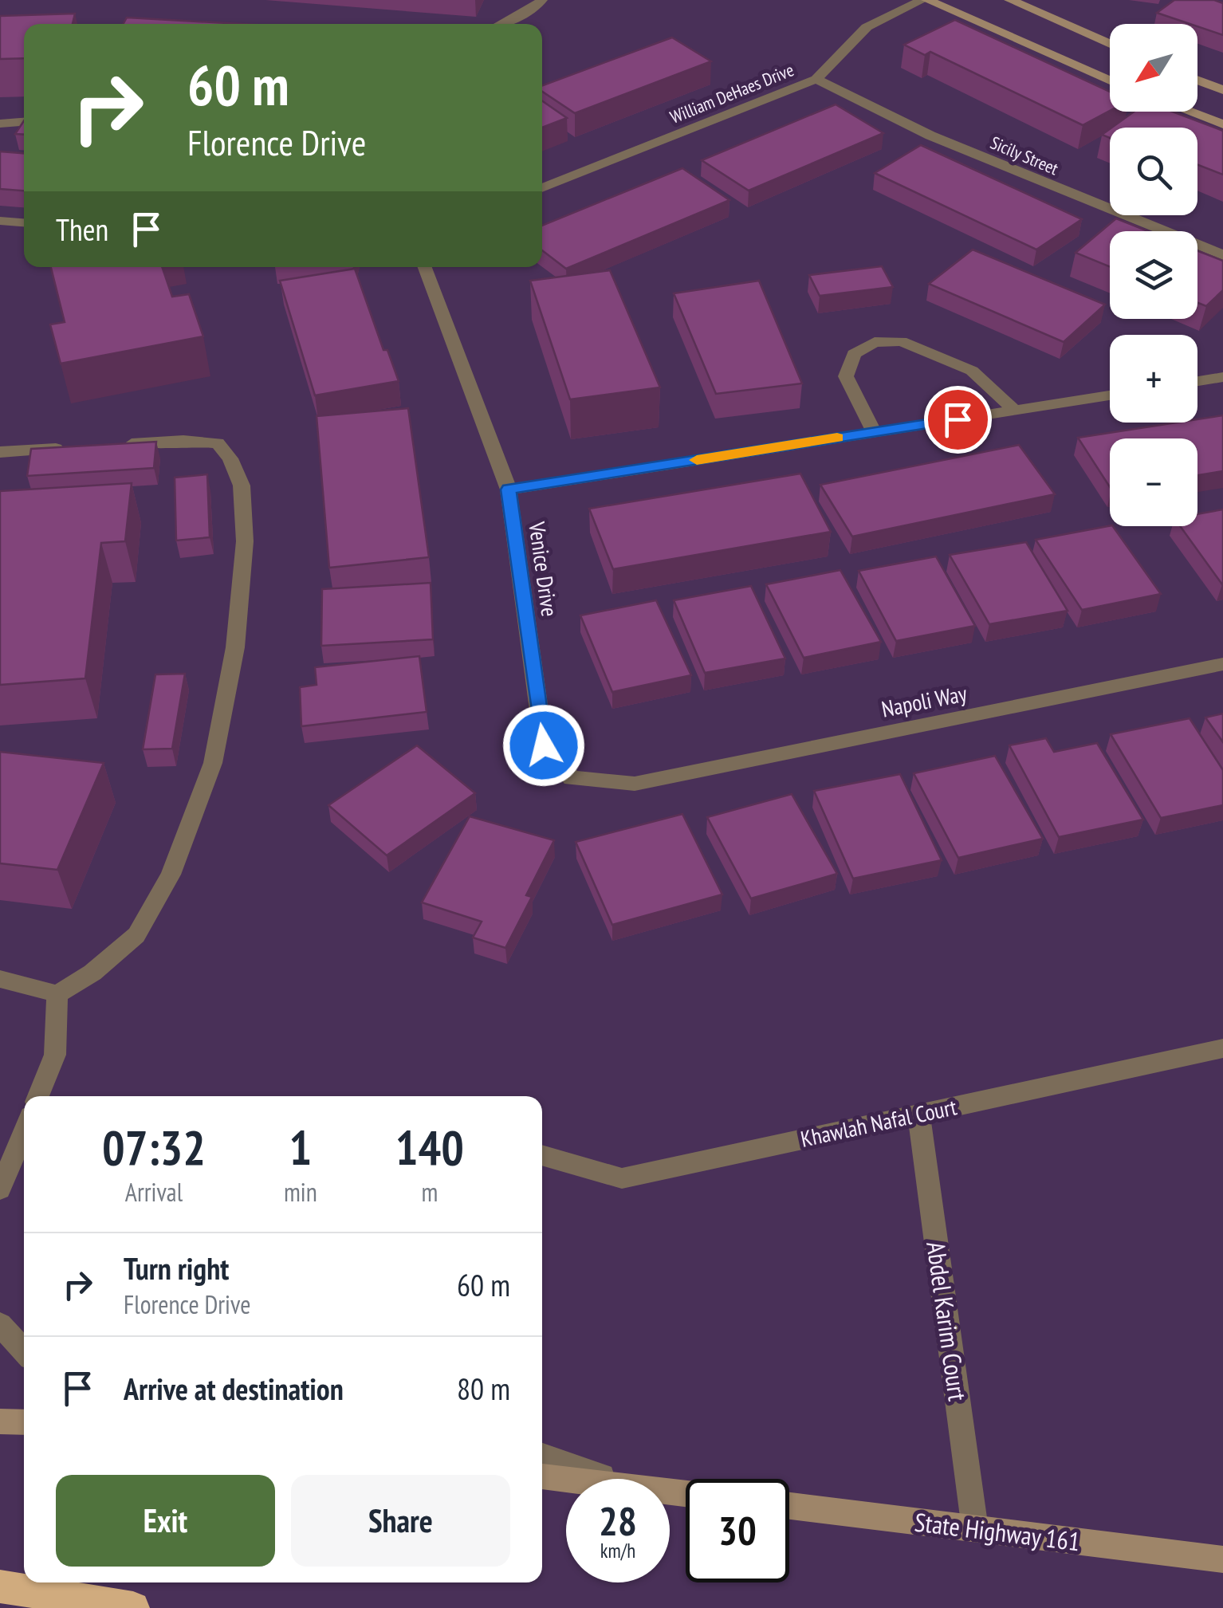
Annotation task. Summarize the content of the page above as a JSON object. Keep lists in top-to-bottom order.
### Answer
{
  "streets": {
    "main road": ["State Highway 161"],
    "street": [
      "William DeHaes Drive",
      "Sicily Street",
      "Venice Drive",
      "Napoli Way",
      "Khawlah Nafal Court",
      "Abdel Karim Court"
    ]
  },
  "crossings": [
    ["William DeHaes Drive", "Sicily Street"],
    ["Venice Drive", "Napoli Way"],
    ["Khawlah Nafal Court", "Abdel Karim Court"],
    ["Abdel Karim Court", "State Highway 161"]
  ],
  "north": "bottom left",
  "page": {
    "map_buttons": ["+", "−"],
    "turn": ["60 m", "Florence Drive"],
    "then": "Then",
    "eta": [
      "07:32",
      "Arrival",
      "1",
      "min",
      "140",
      "m"
    ],
    "list": [
      {
        "name": "Turn right",
        "note": "Florence Drive",
        "value": "60 m"
      },
      {
        "name": "Arrive at destination",
        "value": "80 m"
      }
    ],
    "buttons": ["Exit", "Share"],
    "speed": "28 km/h",
    "limit": "30"
  }
}
